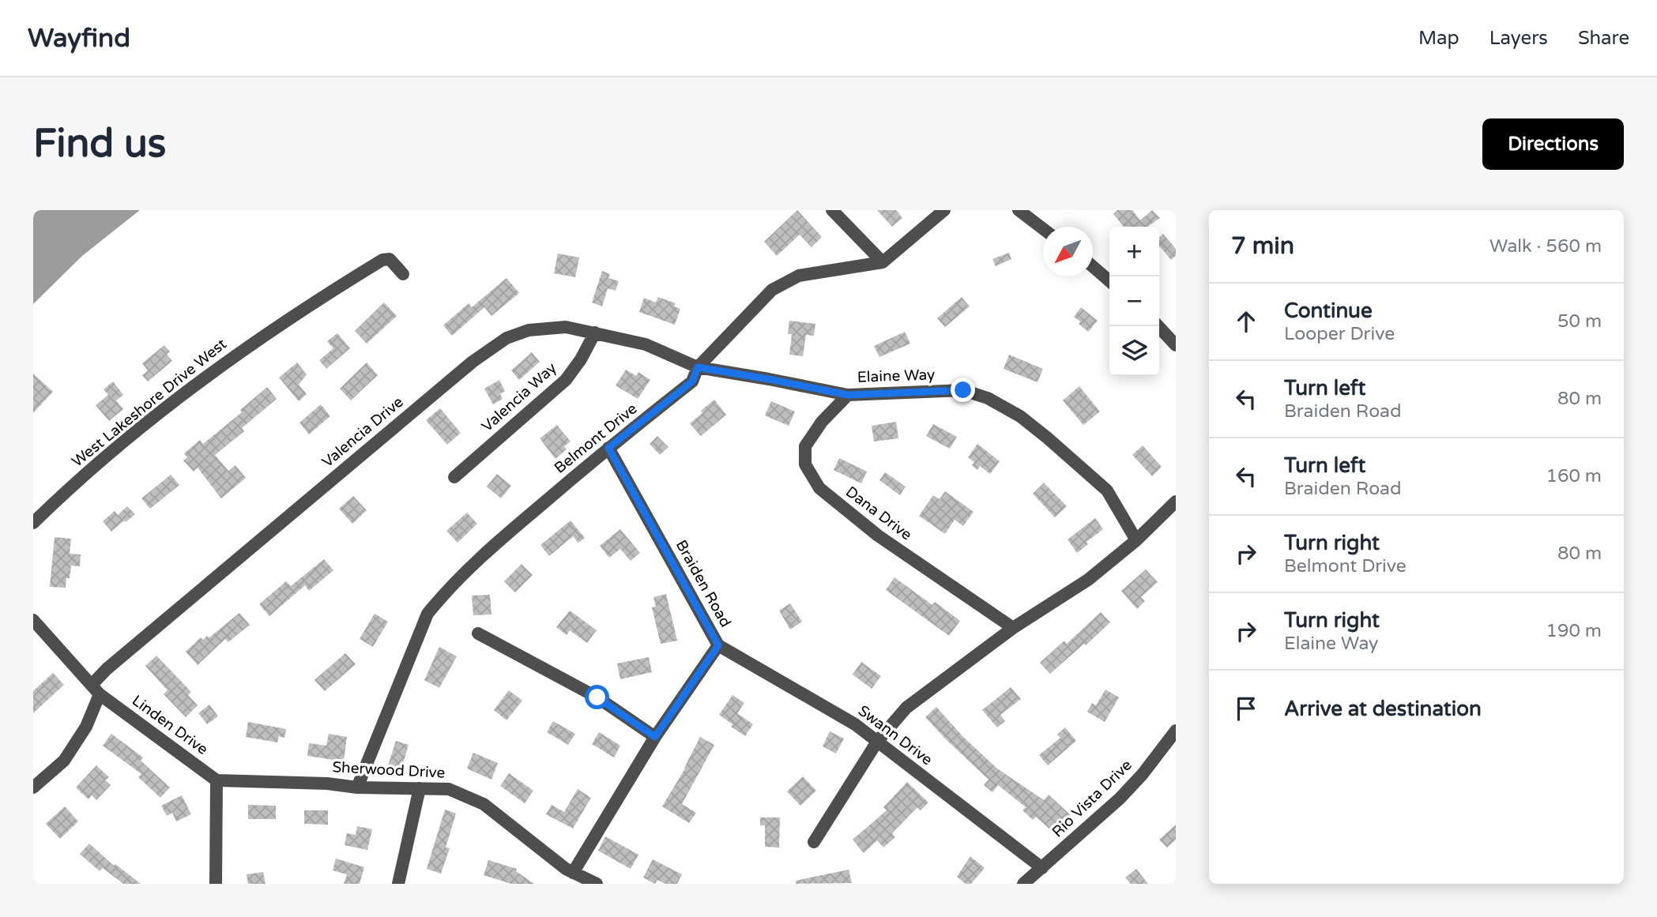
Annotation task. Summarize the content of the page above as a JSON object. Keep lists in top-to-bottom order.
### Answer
{
  "streets": {
    "street": [
      "Elaine Way",
      "Valencia Way",
      "West Lakeshore Drive West",
      "Valencia Drive",
      "Belmont Drive",
      "Dana Drive",
      "Braiden Road",
      "Linden Drive",
      "Swann Drive",
      "Sherwood Drive",
      "Rio Vista Drive"
    ]
  },
  "crossings": [
    ["Elaine Way", "Valencia Drive"],
    ["Elaine Way", "Belmont Drive"],
    ["Elaine Way", "Dana Drive"],
    ["Valencia Way", "Valencia Drive"],
    ["Valencia Drive", "Belmont Drive"],
    ["Valencia Drive", "Linden Drive"],
    ["Belmont Drive", "Braiden Road"],
    ["Belmont Drive", "Sherwood Drive"],
    ["Braiden Road", "Swann Drive"],
    ["Braiden Road", "Sherwood Drive"],
    ["Linden Drive", "Sherwood Drive"],
    ["Swann Drive", "Rio Vista Drive"]
  ],
  "north": "bottom left",
  "page": {
    "header": "Wayfind",
    "nav": ["Map", "Layers", "Share"],
    "buttons": "Directions",
    "title": "Find us",
    "heading": ["7 min", "Walk · 560 m"],
    "map_buttons": ["+", "−"],
    "list": [
      ["Continue", "Looper Drive", "50 m"],
      ["Turn left", "Braiden Road", "80 m"],
      ["Turn left", "Braiden Road", "160 m"],
      ["Turn right", "Belmont Drive", "80 m"],
      ["Turn right", "Elaine Way", "190 m"],
      "Arrive at destination"
    ]
  }
}
